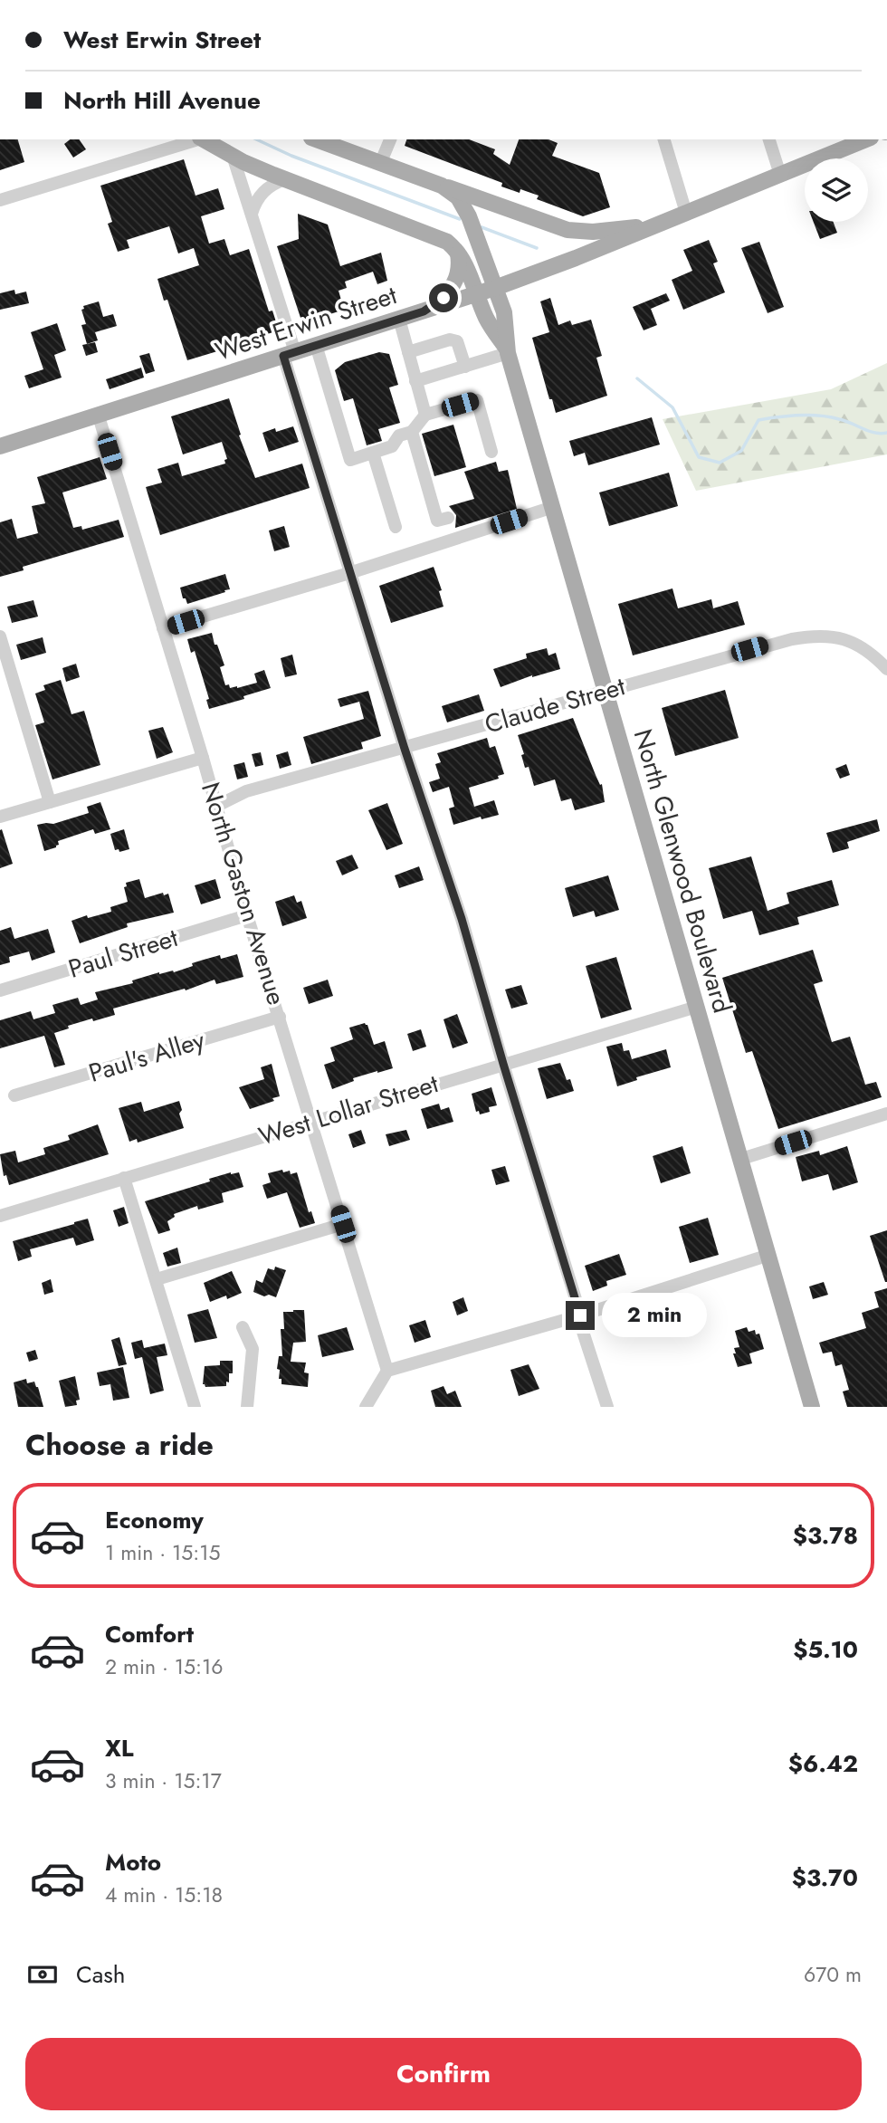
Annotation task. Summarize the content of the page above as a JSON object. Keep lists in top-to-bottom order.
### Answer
{
  "streets": {
    "main road": ["West Erwin Street", "North Glenwood Boulevard"],
    "street": [
      "Claude Street",
      "North Gaston Avenue",
      "Paul Street",
      "Paul's Alley",
      "West Lollar Street"
    ]
  },
  "crossings": [
    ["West Erwin Street", "North Glenwood Boulevard"],
    ["West Erwin Street", "North Gaston Avenue"],
    ["Claude Street", "North Glenwood Boulevard"],
    ["Claude Street", "North Gaston Avenue"],
    ["North Glenwood Boulevard", "West Lollar Street"],
    ["North Gaston Avenue", "Paul Street"],
    ["North Gaston Avenue", "Paul's Alley"],
    ["North Gaston Avenue", "West Lollar Street"]
  ],
  "page": {
    "banner": ["West Erwin Street", "North Hill Avenue"],
    "bubble": "2 min",
    "heading": "Choose a ride",
    "list": [
      {
        "name": "Economy",
        "note": "1 min · 15:15",
        "value": "$3.78"
      },
      {
        "name": "Comfort",
        "note": "2 min · 15:16",
        "value": "$5.10"
      },
      {
        "name": "XL",
        "note": "3 min · 15:17",
        "value": "$6.42"
      },
      {
        "name": "Moto",
        "note": "4 min · 15:18",
        "value": "$3.70"
      }
    ],
    "pay": ["Cash", "670 m"],
    "buttons": "Confirm"
  }
}
